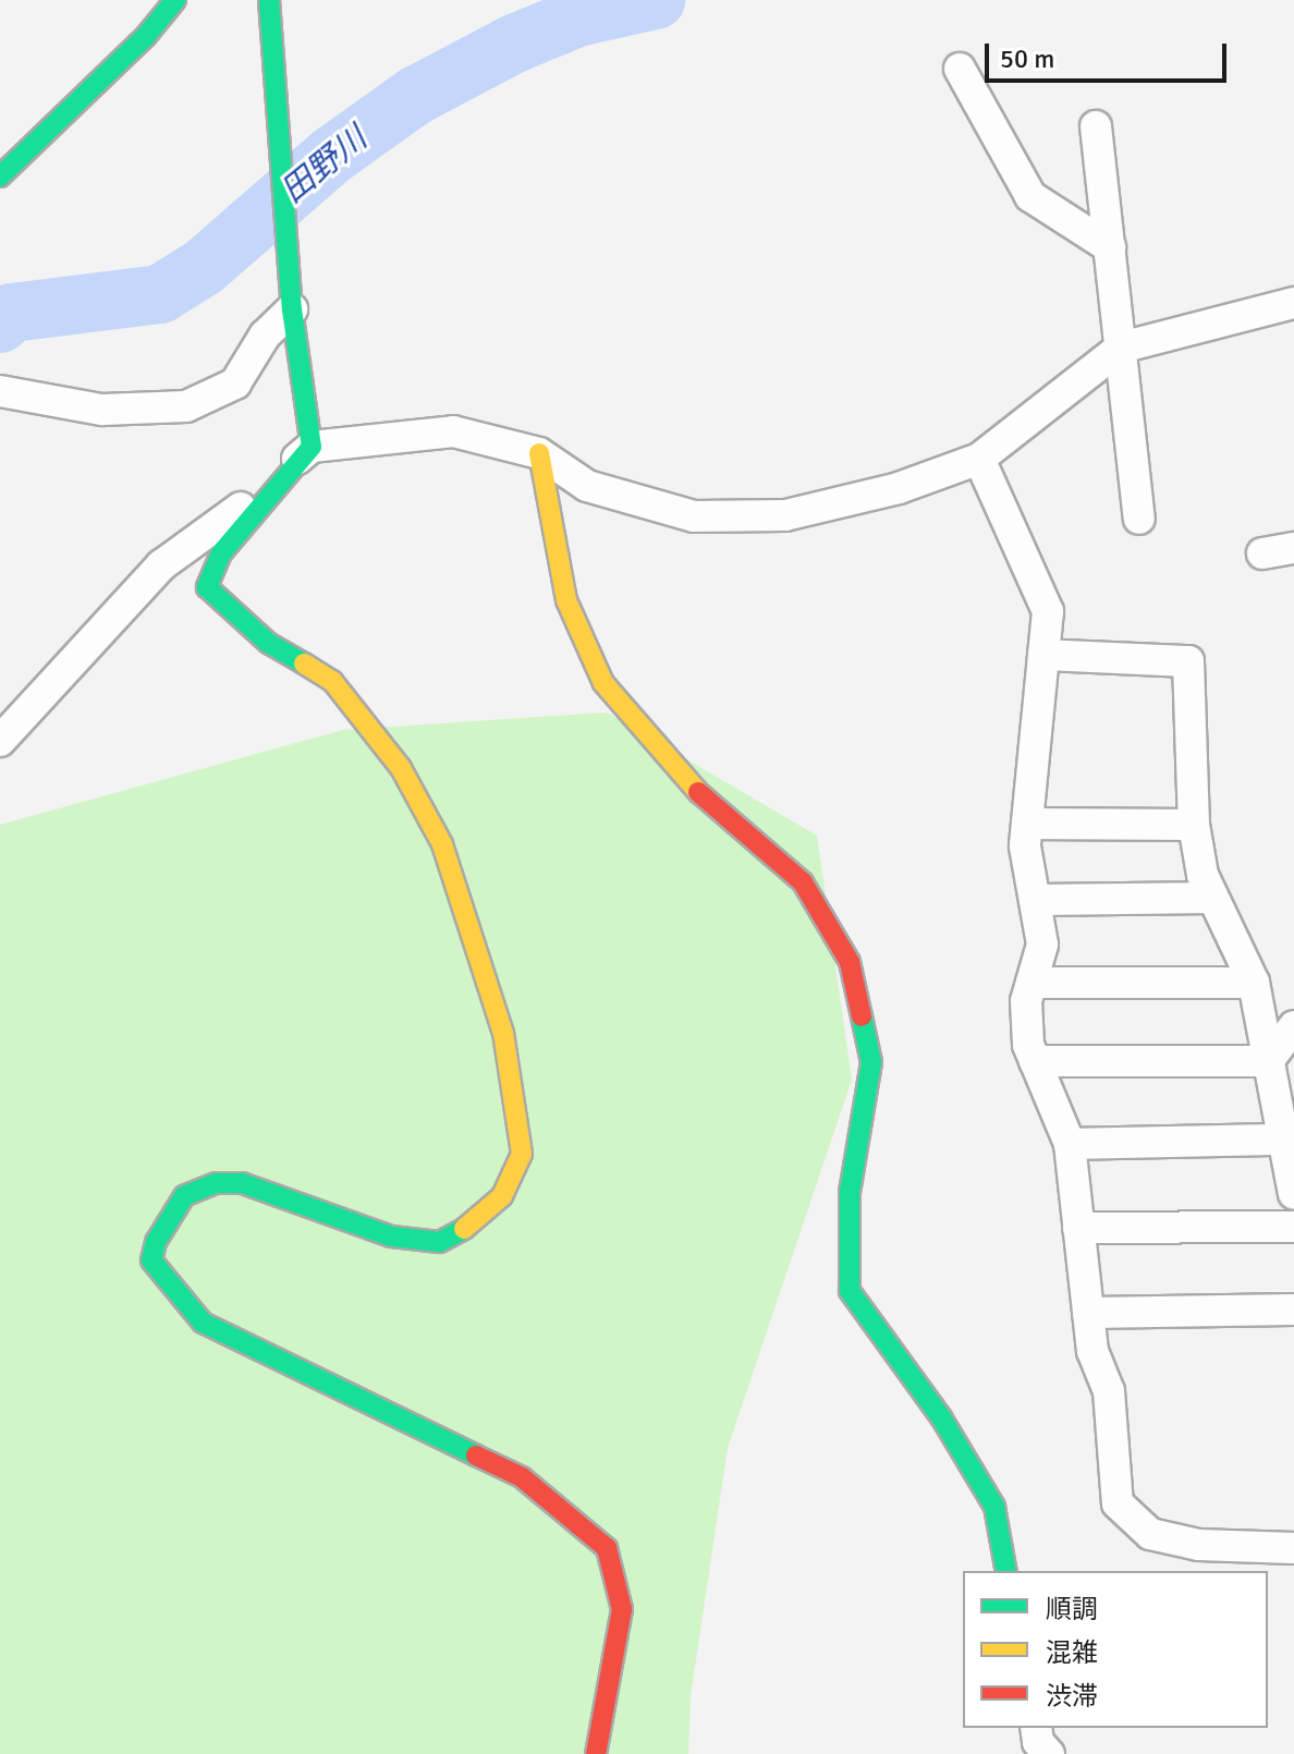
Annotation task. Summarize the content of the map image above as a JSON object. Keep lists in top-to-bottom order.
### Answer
{
  "water": ["田野川"],
  "legend": ["順調", "混雑", "渋滞"],
  "scale_bar": "50 m"
}
